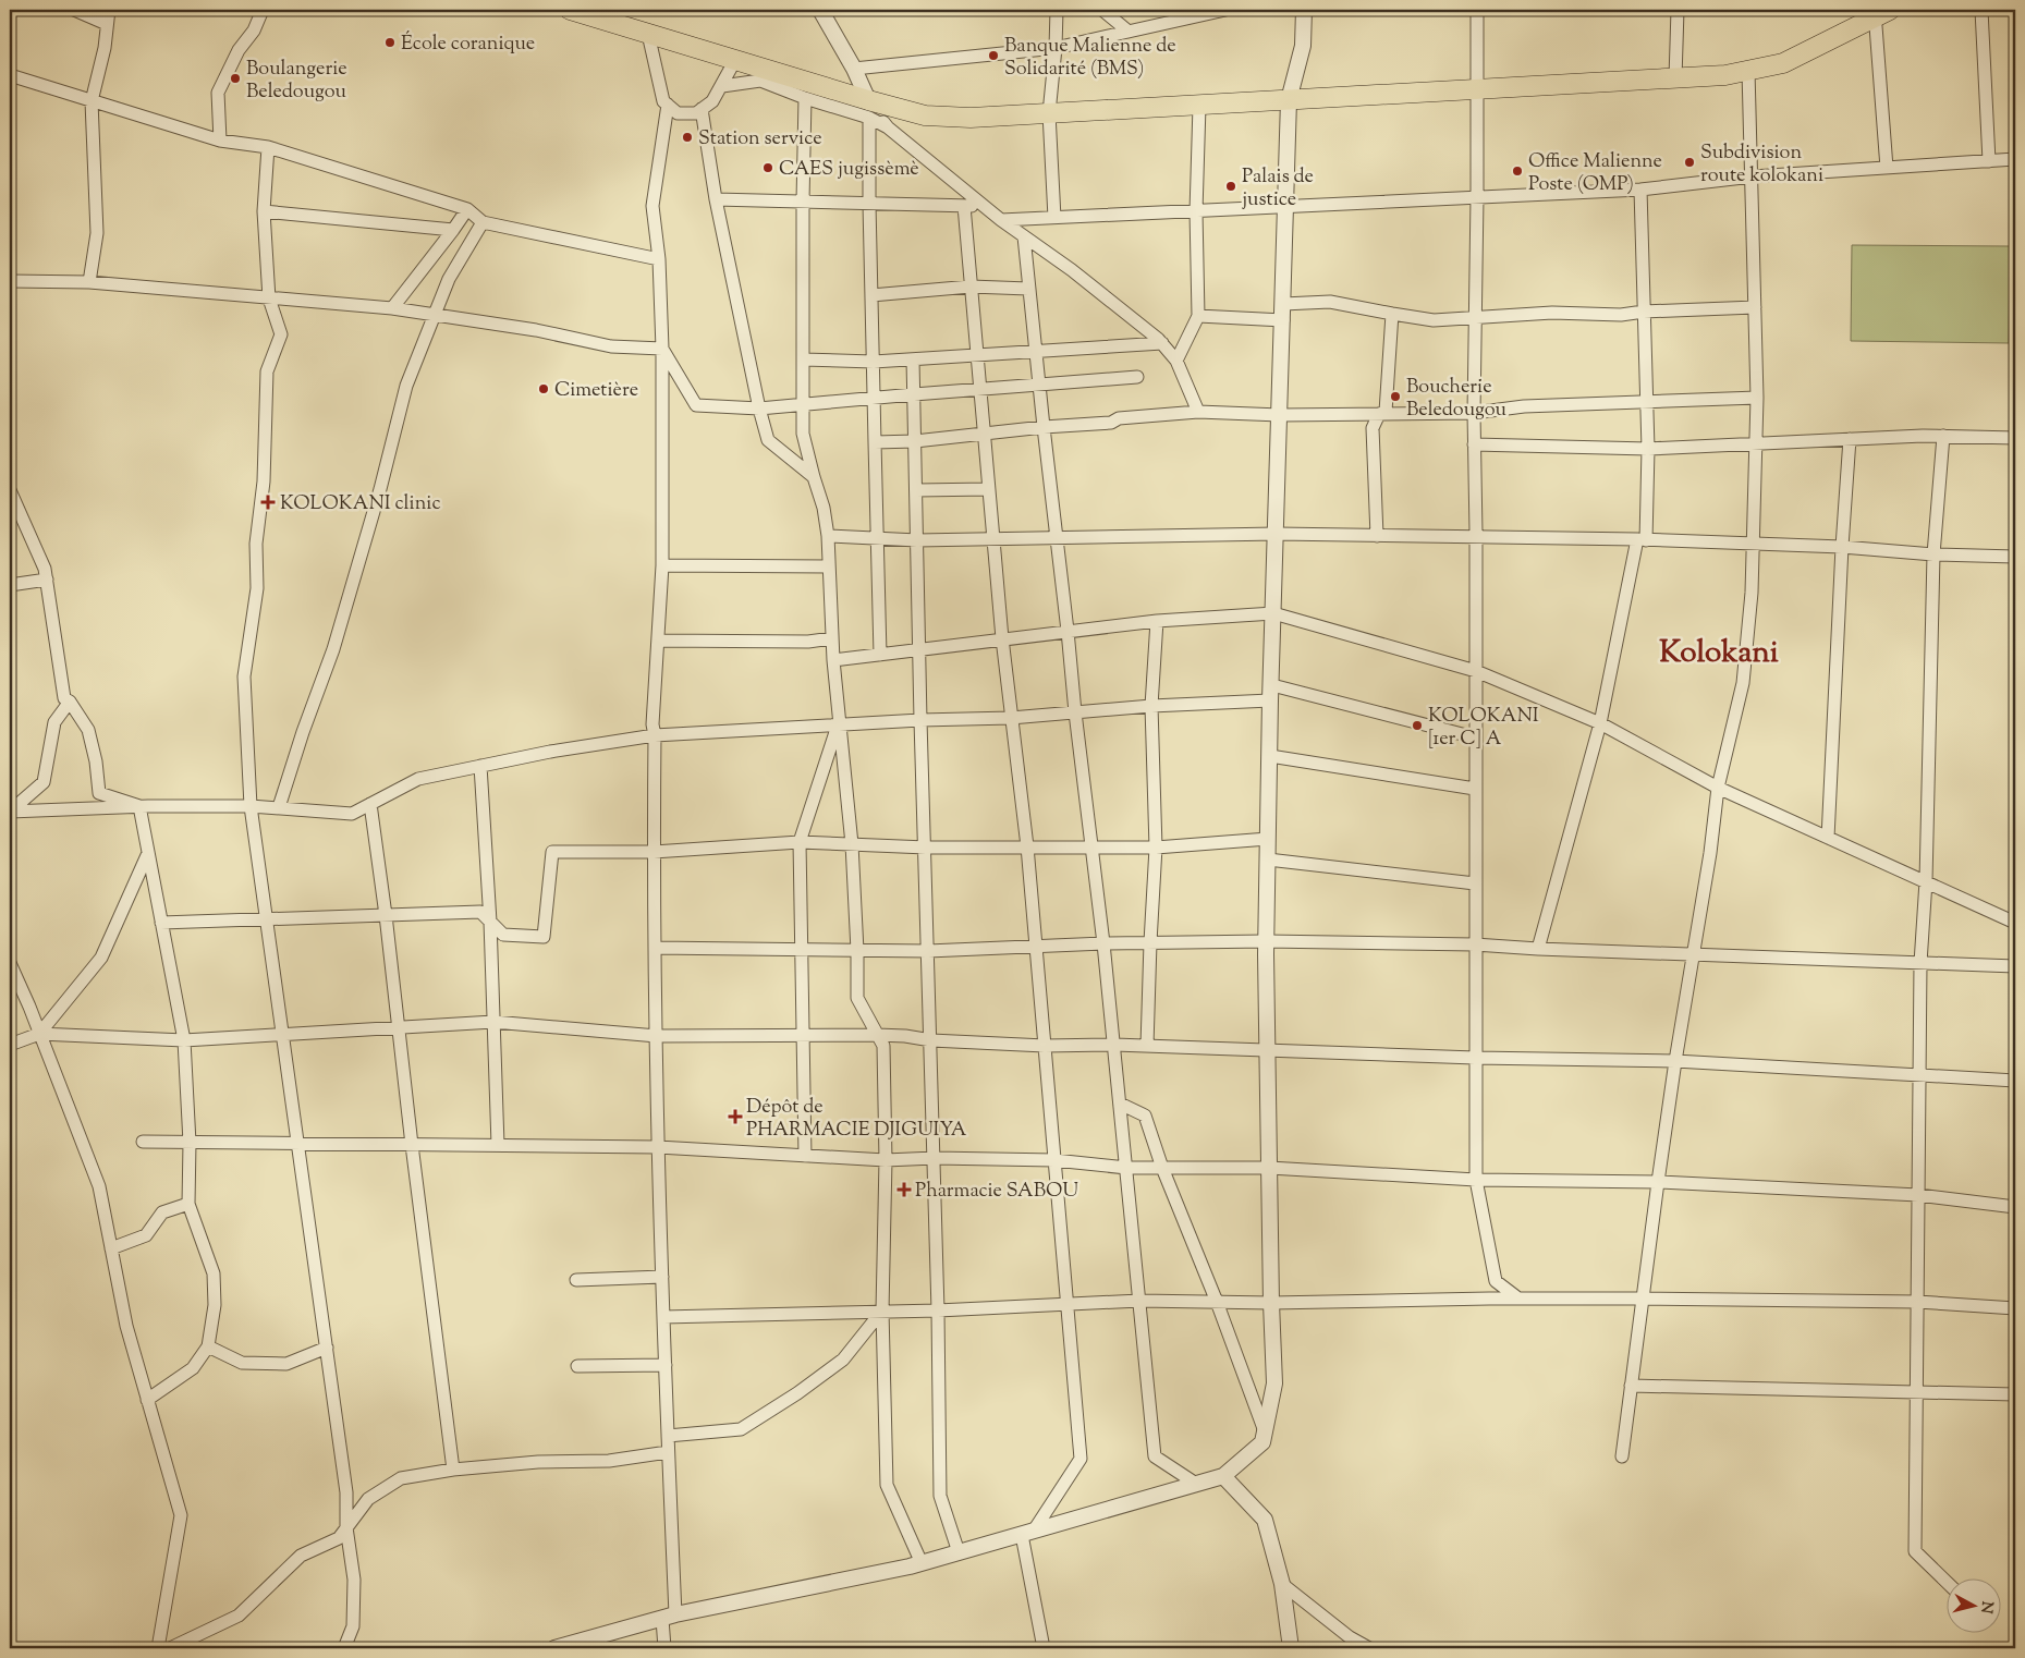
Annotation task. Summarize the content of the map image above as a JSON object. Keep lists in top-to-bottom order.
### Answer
{
  "districts": ["Kolokani"],
  "places": {
    "other": [
      "École coranique",
      "Banque Malienne de Solidarité (BMS)",
      "Boulangerie Beledougou",
      "Station service",
      "Subdivision route kolokani",
      "CAES jugissèmè",
      "Office Malienne Poste (OMP)",
      "Palais de justice",
      "Cimetière",
      "Boucherie Beledougou",
      "KOLOKANI [1er C] A"
    ],
    "health": ["KOLOKANI clinic", "Dépôt de PHARMACIE DJIGUIYA", "Pharmacie SABOU"]
  },
  "north": "right"
}
